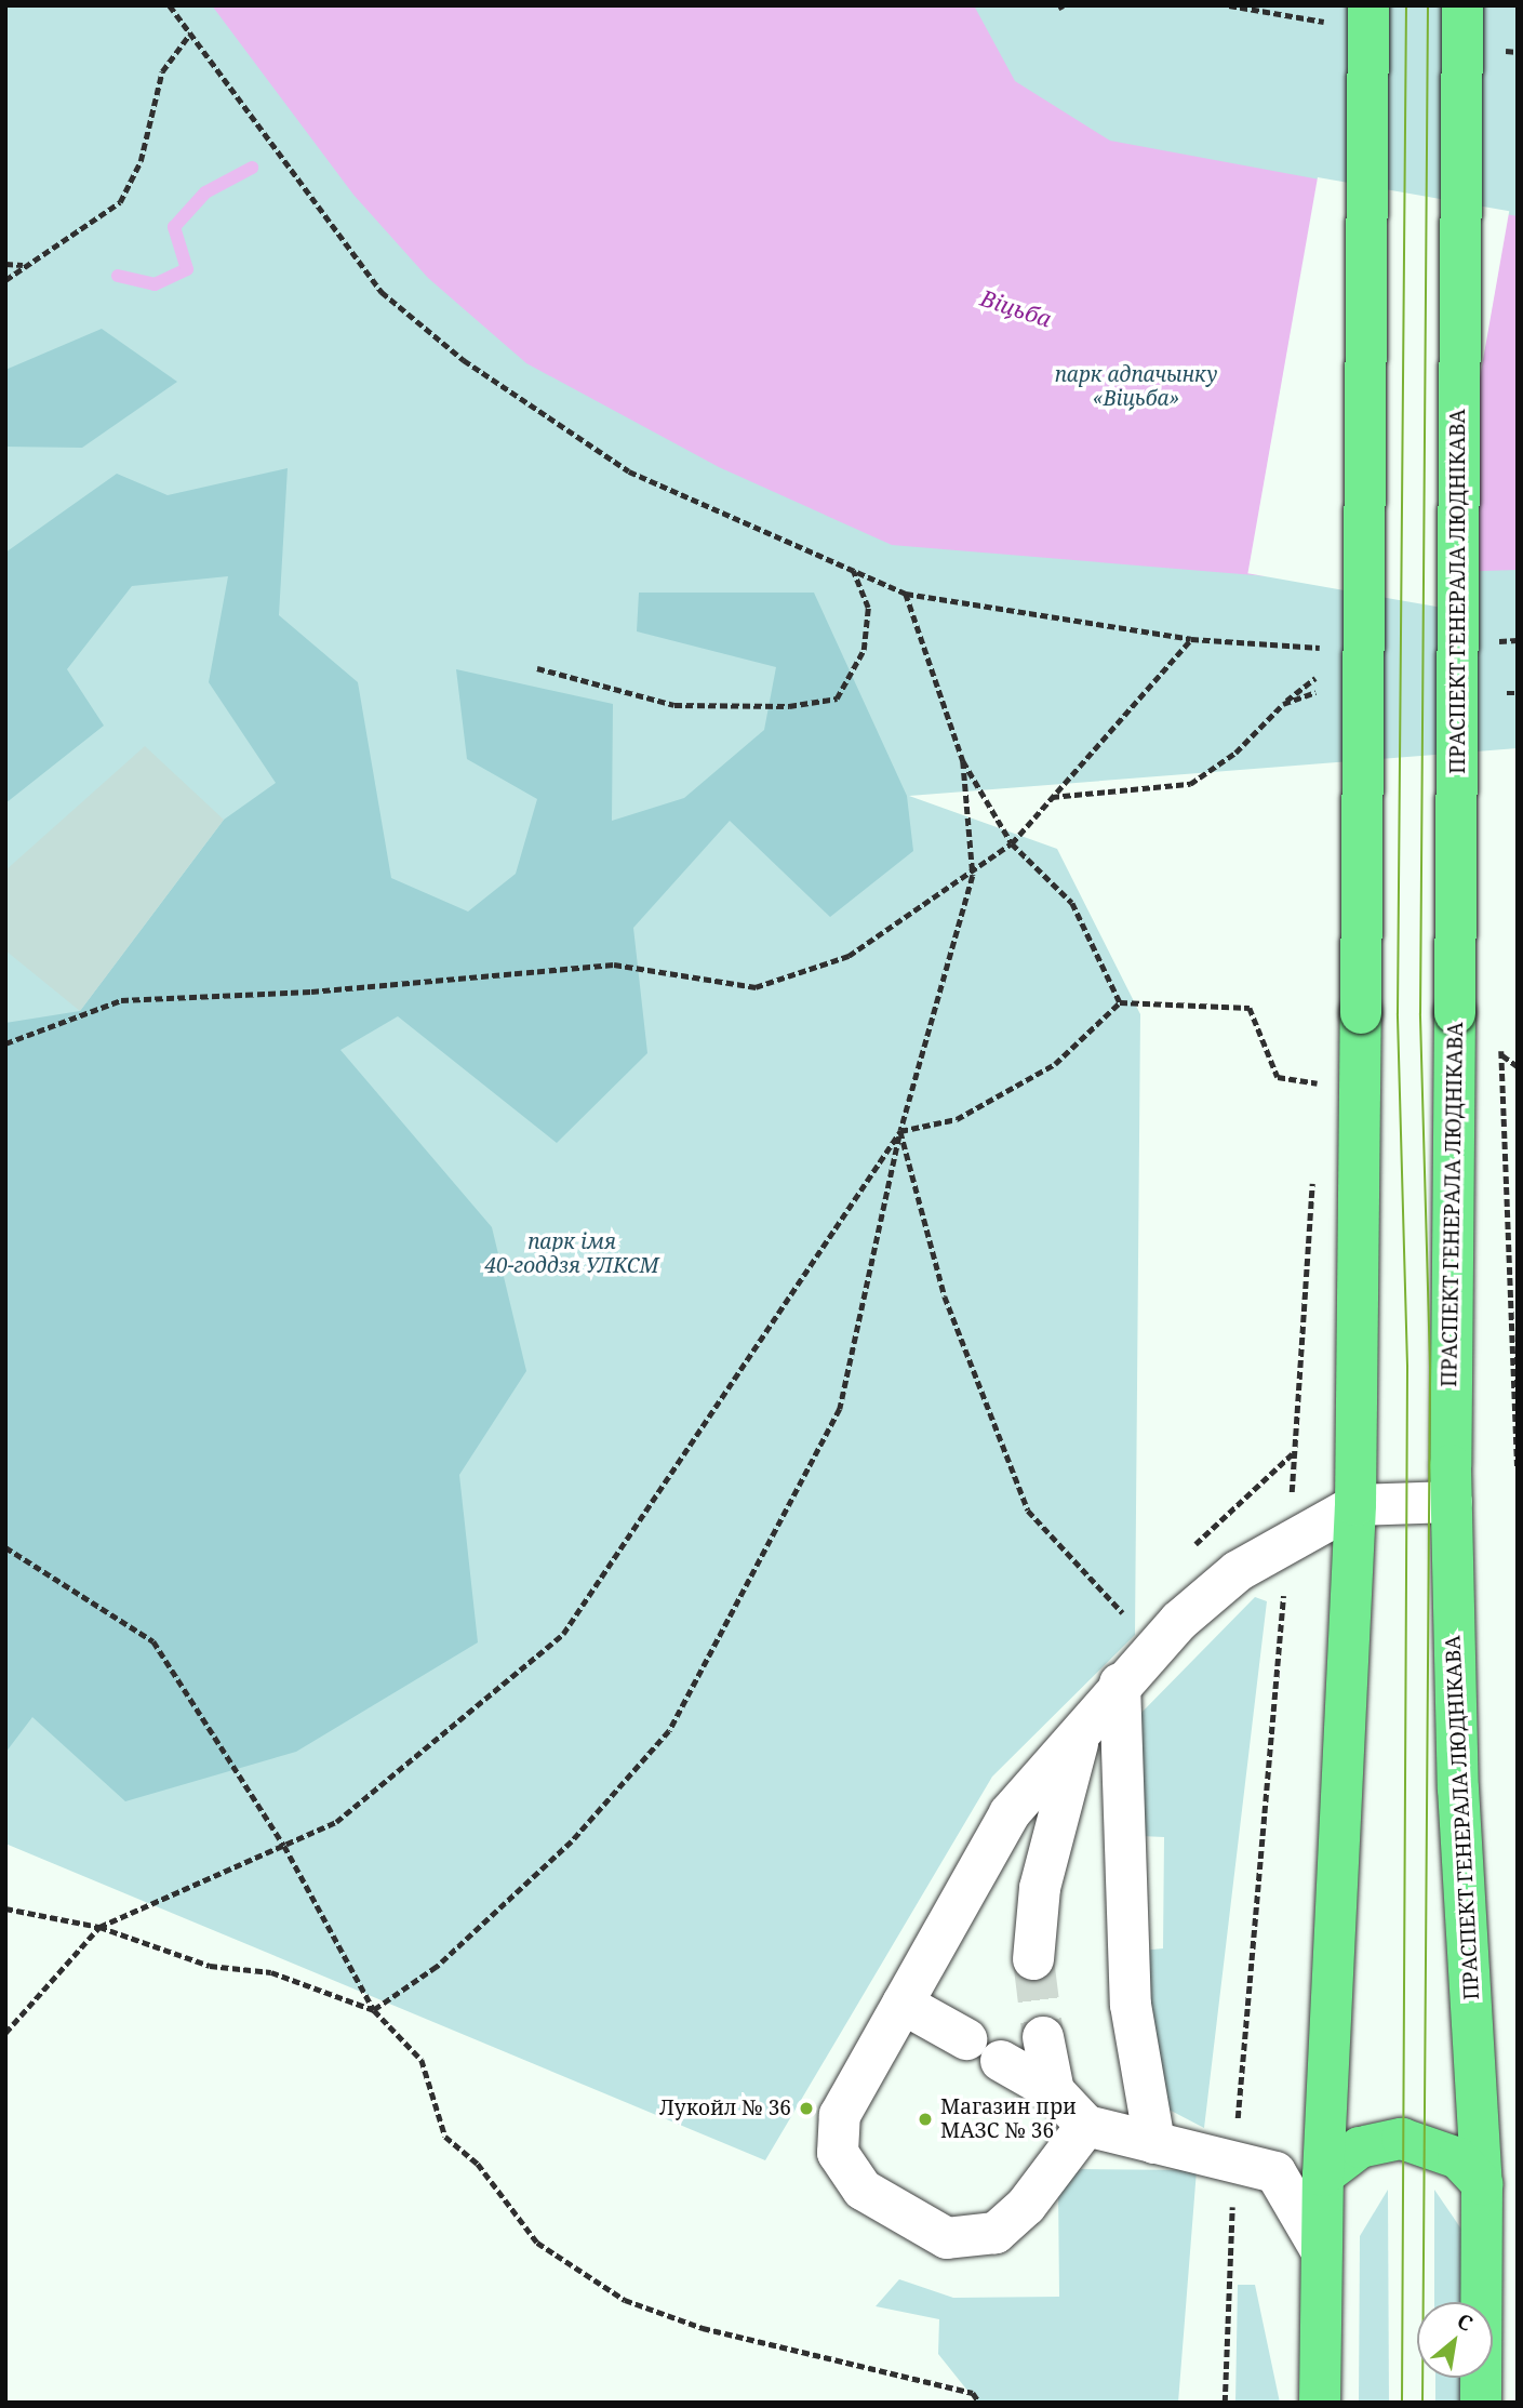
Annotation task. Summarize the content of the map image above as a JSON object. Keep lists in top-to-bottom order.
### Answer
{
  "streets": {
    "main road": ["ПРАСПЕКТ ГЕНЕРАЛА ЛЮДНІКАВА"]
  },
  "water": ["Віцьба"],
  "parks": ["парк адпачынку «Віцьба»", "парк імя 40-годдзя УЛКСМ"],
  "places": ["Лукойл № 36", "Магазин при МАЗС № 36"],
  "north": "top right"
}
